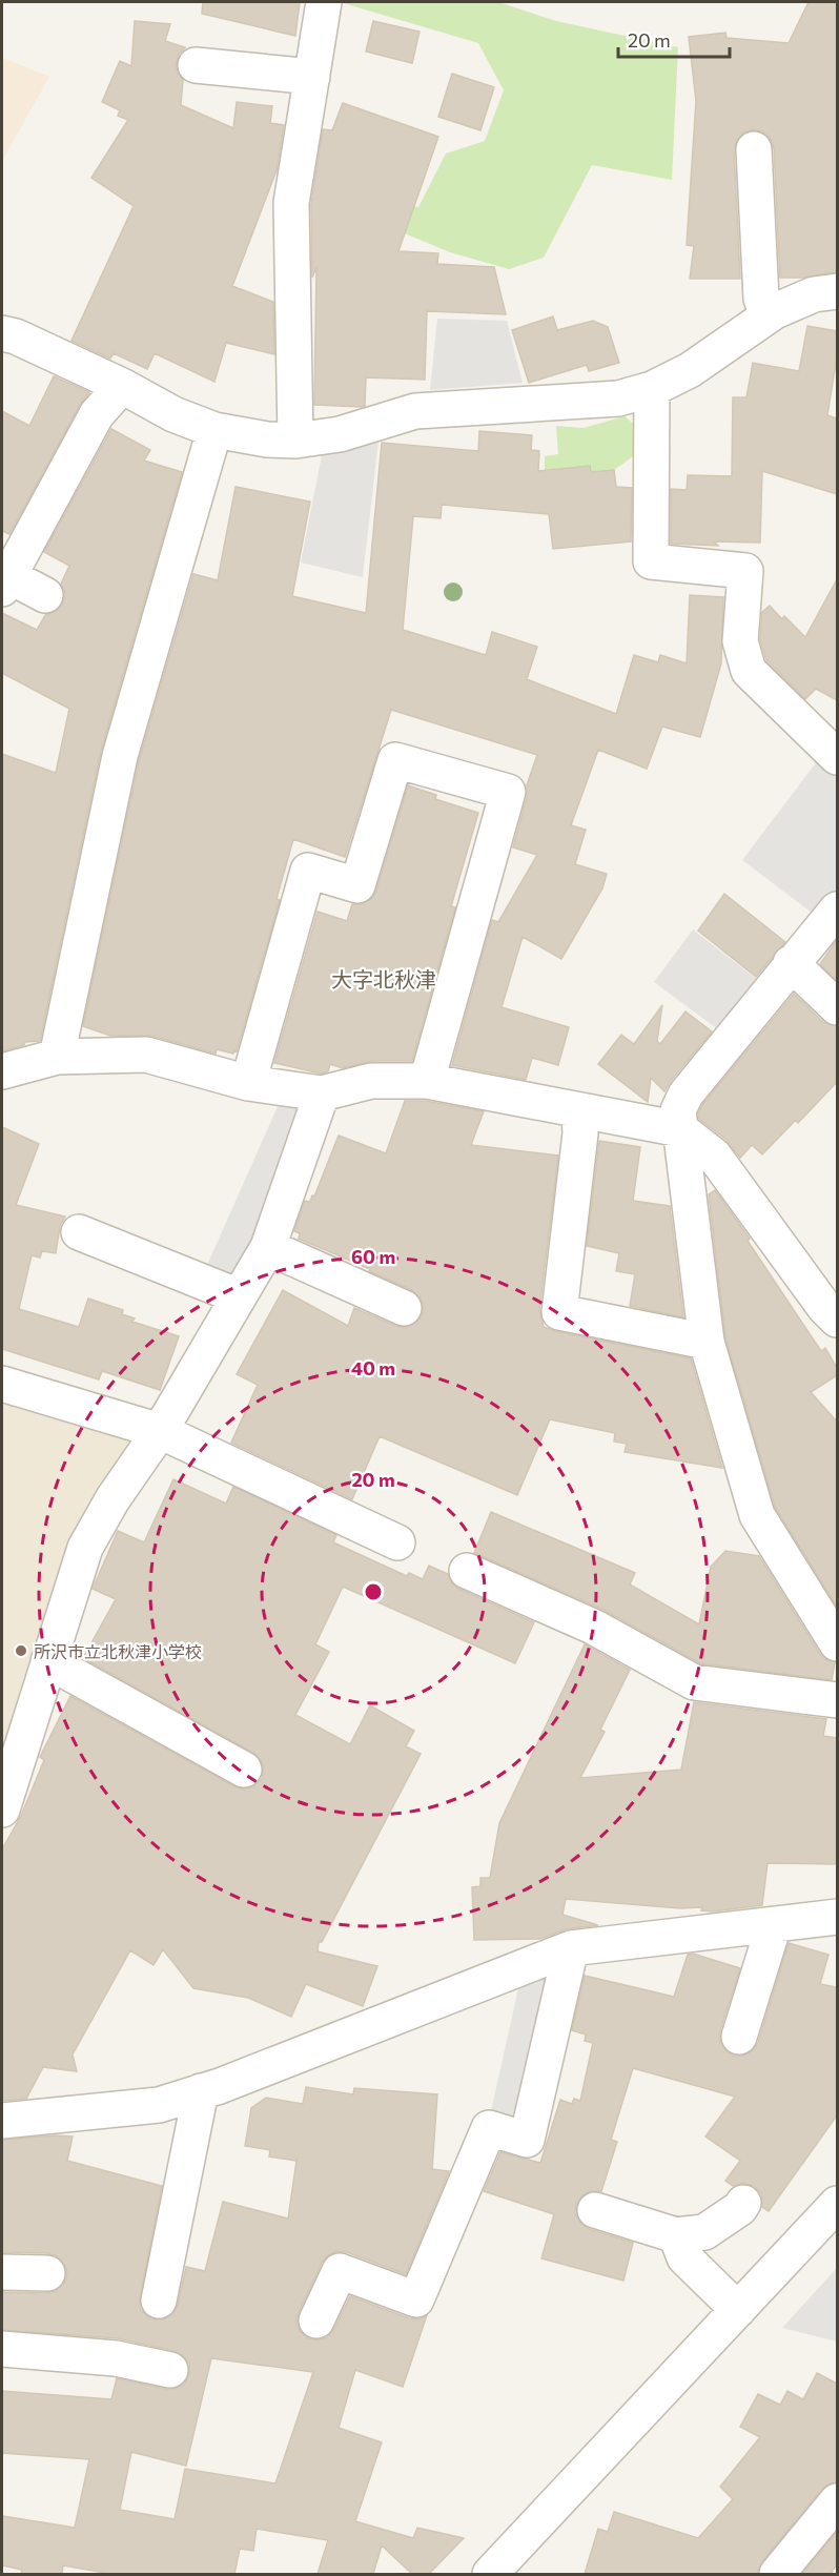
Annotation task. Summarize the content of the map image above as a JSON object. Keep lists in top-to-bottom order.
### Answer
{
  "districts": ["大字北秋津"],
  "places": ["所沢市立北秋津小学校"],
  "scale_bar": "20 m",
  "rings": ["60 m", "40 m", "20 m"]
}
